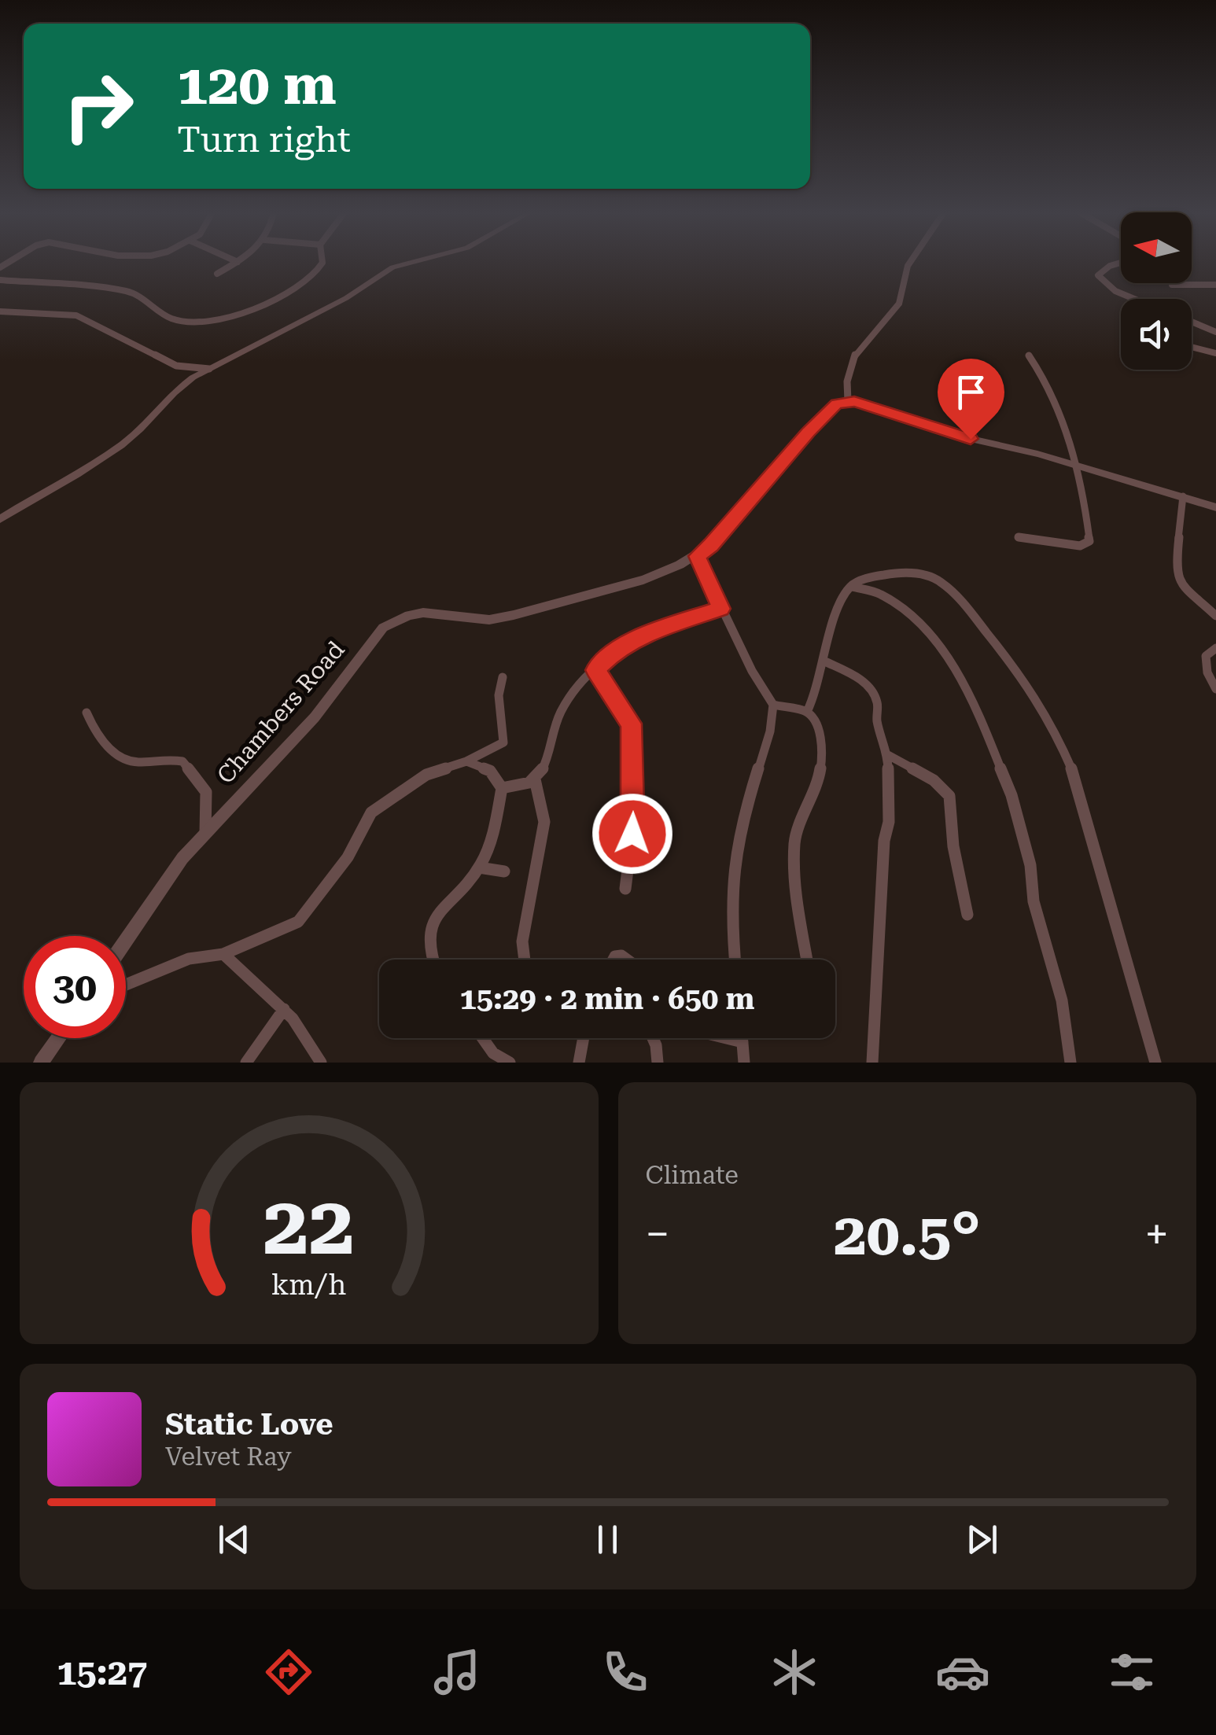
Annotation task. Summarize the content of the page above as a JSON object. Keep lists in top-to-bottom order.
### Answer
{
  "streets": {
    "street": ["Chambers Road"]
  },
  "north": "left",
  "page": {
    "turn": ["120 m", "Turn right"],
    "limit": "30",
    "trip": "15:29 · 2 min · 650 m",
    "tile": "Climate",
    "heat": ["−", "20.5°", "+"],
    "song": ["Static Love", "Velvet Ray"],
    "tabs": "15:27",
    "gauge": ["22", "km/h"]
  }
}
